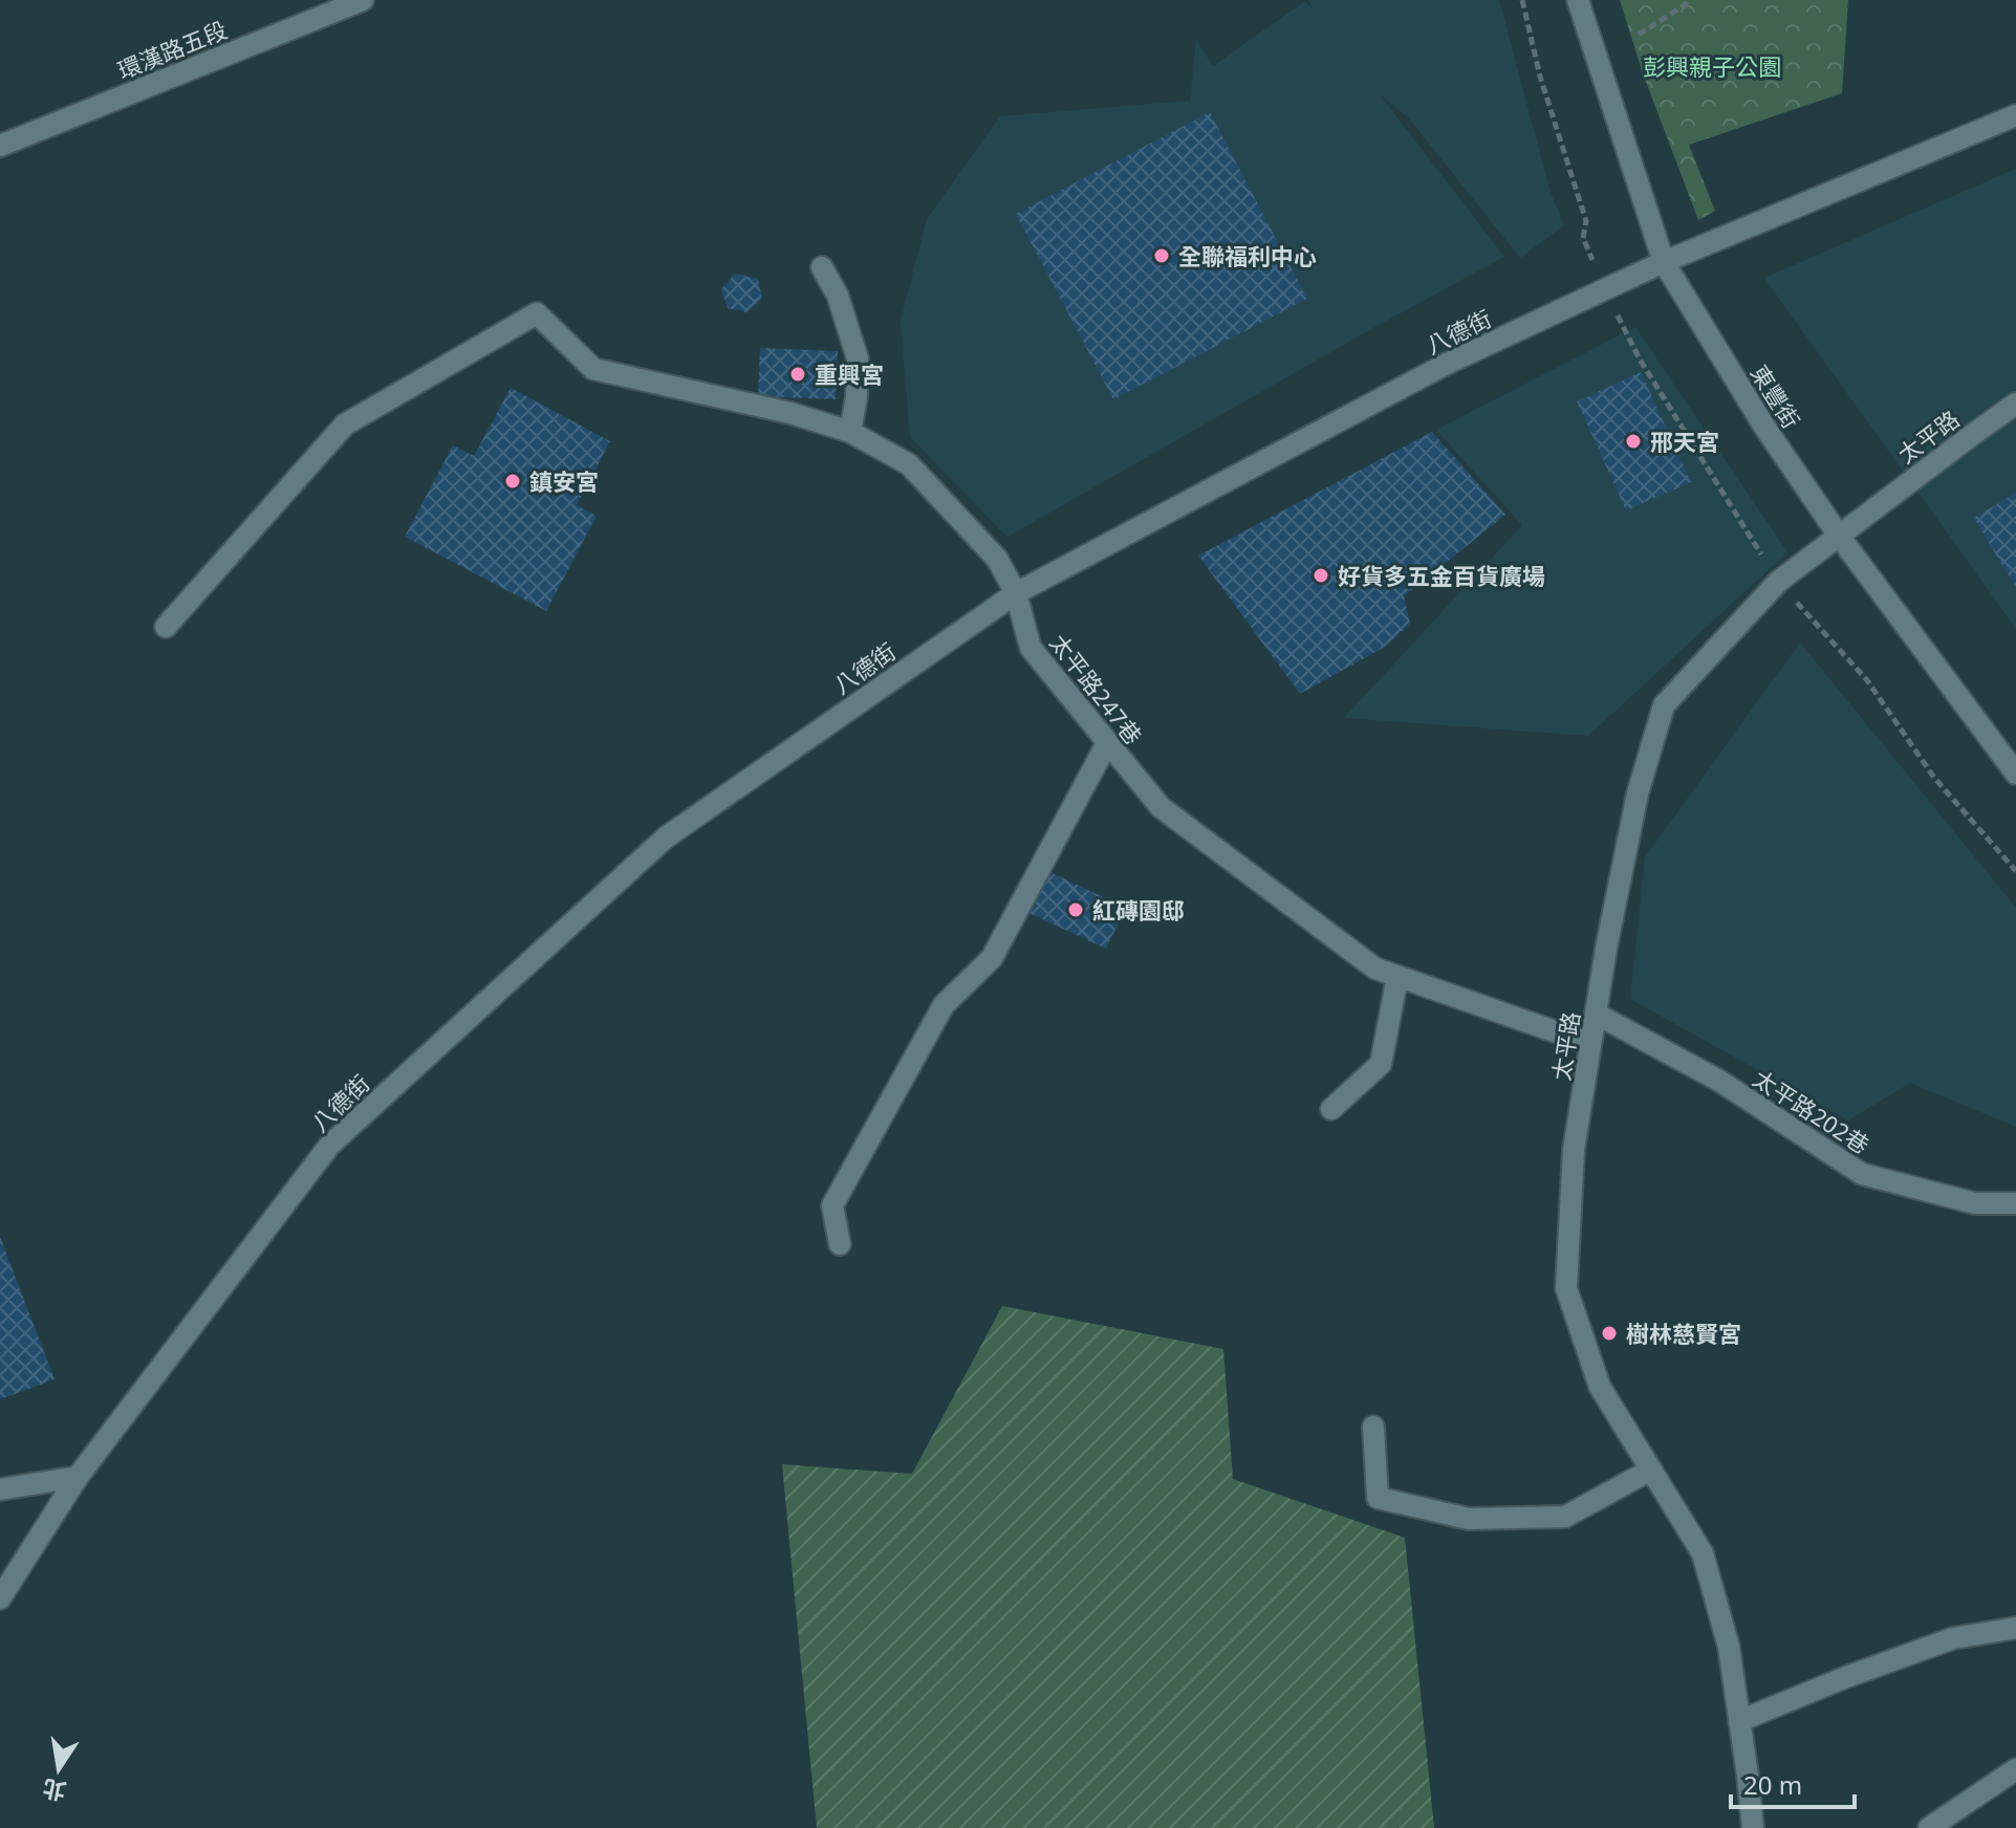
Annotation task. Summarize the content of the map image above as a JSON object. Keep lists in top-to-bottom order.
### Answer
{
  "streets": {
    "street": [
      "環漢路五段",
      "八德街",
      "東豐街",
      "太平路",
      "太平路247巷",
      "太平路202巷"
    ]
  },
  "crossings": [
    ["八德街", "東豐街"],
    ["八德街", "太平路247巷"],
    ["東豐街", "太平路"],
    ["太平路", "太平路247巷"],
    ["太平路", "太平路202巷"]
  ],
  "parks": ["彭興親子公園"],
  "places": [
    "全聯福利中心",
    "重興宮",
    "邢天宮",
    "鎮安宮",
    "好貨多五金百貨廣場",
    "紅磚園邸",
    "樹林慈賢宮"
  ],
  "scale_bar": "20 m",
  "north": "bottom"
}
